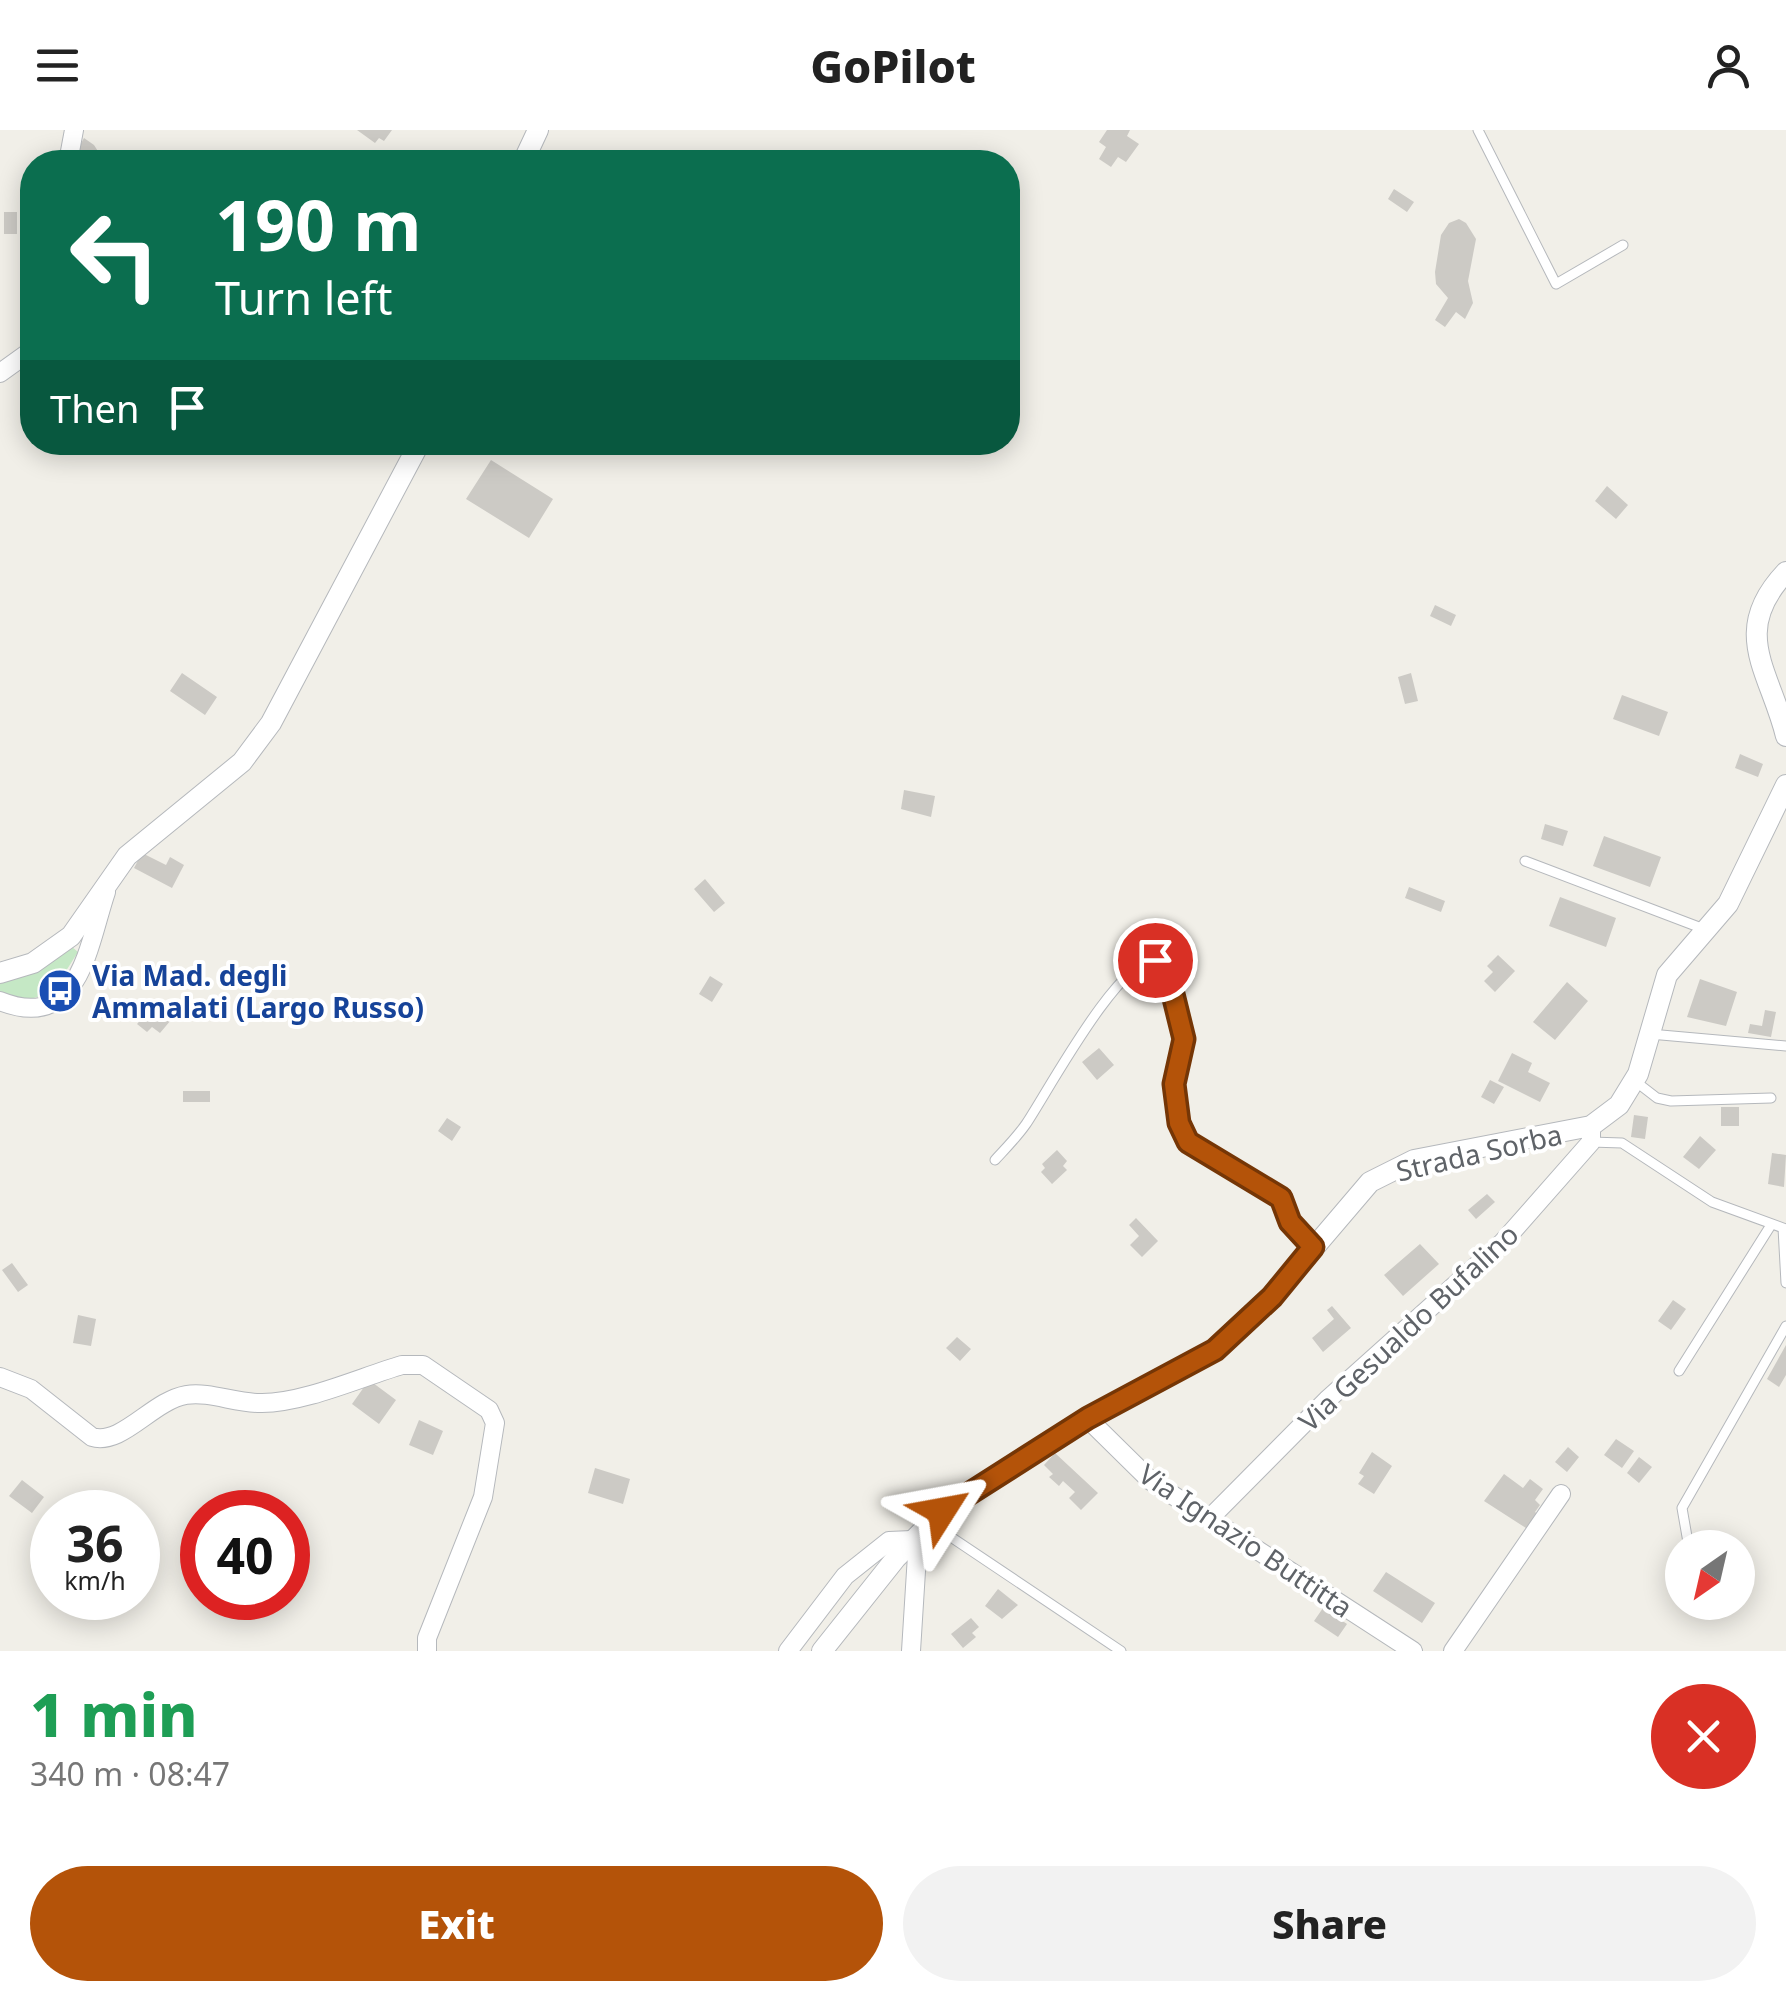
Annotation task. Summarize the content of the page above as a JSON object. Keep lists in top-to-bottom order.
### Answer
{
  "streets": {
    "street": ["Strada Sorba", "Via Gesualdo Bufalino", "Via Ignazio Buttitta"]
  },
  "crossings": [
    ["Strada Sorba", "Via Gesualdo Bufalino"],
    ["Strada Sorba", "Via Ignazio Buttitta"],
    ["Via Gesualdo Bufalino", "Via Ignazio Buttitta"]
  ],
  "places": {
    "bus stop": ["Via Mad. degli Ammalati (Largo Russo)"]
  },
  "north": "bottom left",
  "page": {
    "header": "GoPilot",
    "turn": ["190 m", "Turn left"],
    "then": "Then",
    "speed": "36 km/h",
    "limit": "40",
    "heading": ["1 min", "340 m · 08:47"],
    "buttons": ["Exit", "Share"]
  }
}
